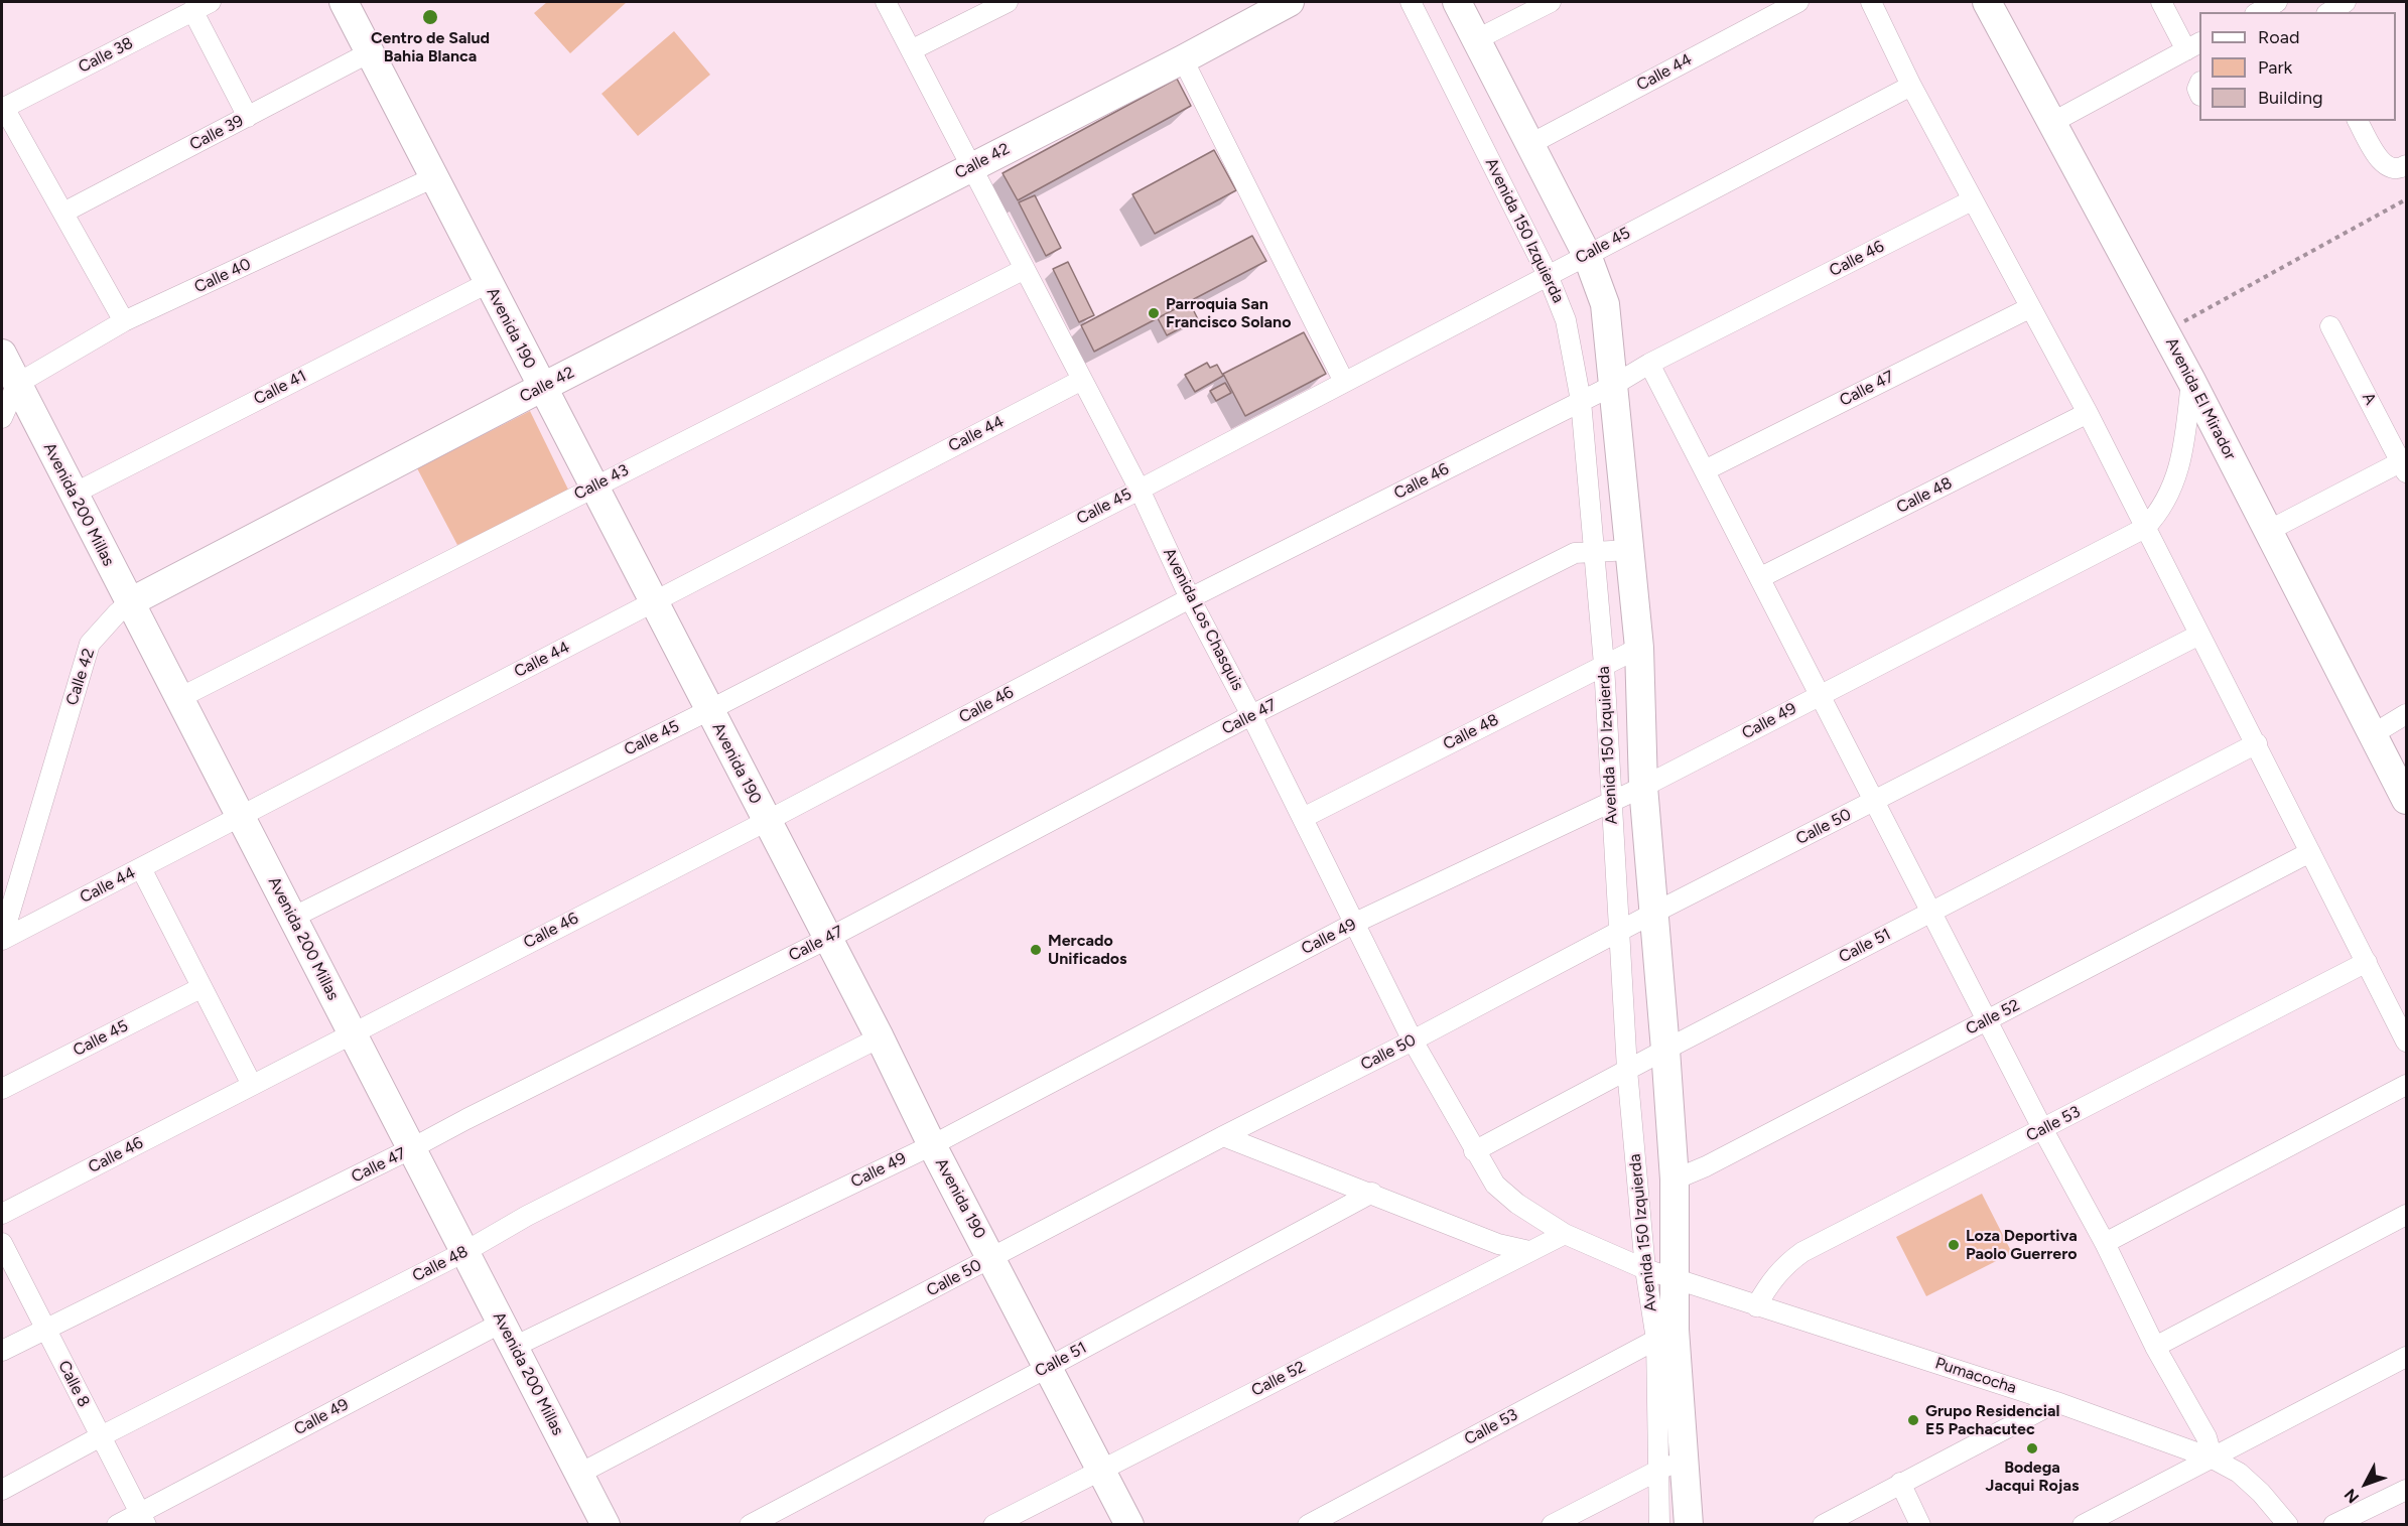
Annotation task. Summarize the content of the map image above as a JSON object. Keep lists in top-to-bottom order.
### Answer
{
  "streets": {
    "street": [
      "Calle 38",
      "Calle 44",
      "Calle 39",
      "Calle 42",
      "Avenida 150 Izquierda",
      "Calle 45",
      "Calle 46",
      "Calle 40",
      "Avenida 190",
      "Calle 41",
      "Calle 47",
      "Avenida El Mirador",
      "A",
      "Calle 43",
      "Calle 48",
      "Avenida 200 Millas",
      "Avenida Los Chasquis",
      "Calle 49",
      "Calle 50",
      "Calle 51",
      "Calle 52",
      "Calle 53",
      "Pumacocha",
      "Calle 8"
    ]
  },
  "crossings": [
    ["Calle 44", "Calle 42"],
    ["Calle 44", "Avenida 150 Izquierda"],
    ["Calle 44", "Avenida 190"],
    ["Calle 44", "Avenida 200 Millas"],
    ["Calle 44", "Avenida Los Chasquis"],
    ["Calle 39", "Avenida 190"],
    ["Calle 42", "Avenida 190"],
    ["Calle 42", "Avenida 200 Millas"],
    ["Calle 42", "Avenida Los Chasquis"],
    ["Avenida 150 Izquierda", "Calle 45"],
    ["Avenida 150 Izquierda", "Calle 46"],
    ["Avenida 150 Izquierda", "Calle 47"],
    ["Avenida 150 Izquierda", "Calle 48"],
    ["Avenida 150 Izquierda", "Avenida Los Chasquis"],
    ["Avenida 150 Izquierda", "Calle 49"],
    ["Avenida 150 Izquierda", "Calle 50"],
    ["Avenida 150 Izquierda", "Calle 51"],
    ["Avenida 150 Izquierda", "Calle 52"],
    ["Avenida 150 Izquierda", "Calle 53"],
    ["Avenida 150 Izquierda", "Pumacocha"],
    ["Calle 45", "Avenida 190"],
    ["Calle 45", "Avenida 200 Millas"],
    ["Calle 45", "Avenida Los Chasquis"],
    ["Calle 46", "Avenida 190"],
    ["Calle 46", "Avenida 200 Millas"],
    ["Calle 46", "Avenida Los Chasquis"],
    ["Calle 40", "Avenida 190"],
    ["Calle 40", "Avenida 200 Millas"],
    ["Avenida 190", "Calle 41"],
    ["Avenida 190", "Calle 47"],
    ["Avenida 190", "Calle 43"],
    ["Avenida 190", "Calle 48"],
    ["Avenida 190", "Calle 49"],
    ["Avenida 190", "Calle 50"],
    ["Avenida 190", "Calle 51"],
    ["Avenida 190", "Calle 52"],
    ["Calle 41", "Avenida 200 Millas"],
    ["Calle 47", "Avenida 200 Millas"],
    ["Calle 47", "Avenida Los Chasquis"],
    ["Calle 47", "Calle 8"],
    ["Calle 43", "Avenida 200 Millas"],
    ["Calle 43", "Avenida Los Chasquis"],
    ["Calle 48", "Avenida 200 Millas"],
    ["Calle 48", "Avenida Los Chasquis"],
    ["Calle 48", "Calle 8"],
    ["Avenida 200 Millas", "Calle 49"],
    ["Avenida 200 Millas", "Calle 50"],
    ["Avenida Los Chasquis", "Calle 49"],
    ["Avenida Los Chasquis", "Calle 50"],
    ["Avenida Los Chasquis", "Calle 51"],
    ["Avenida Los Chasquis", "Calle 52"],
    ["Avenida Los Chasquis", "Pumacocha"],
    ["Calle 49", "Calle 8"],
    ["Calle 53", "Pumacocha"]
  ],
  "places": [
    "Centro de Salud Bahia Blanca",
    "Parroquia San Francisco Solano",
    "Mercado Unificados",
    "Loza Deportiva Paolo Guerrero",
    "Grupo Residencial E5 Pachacutec",
    "Bodega Jacqui Rojas"
  ],
  "legend": ["Road", "Park", "Building"],
  "north": "bottom left"
}
